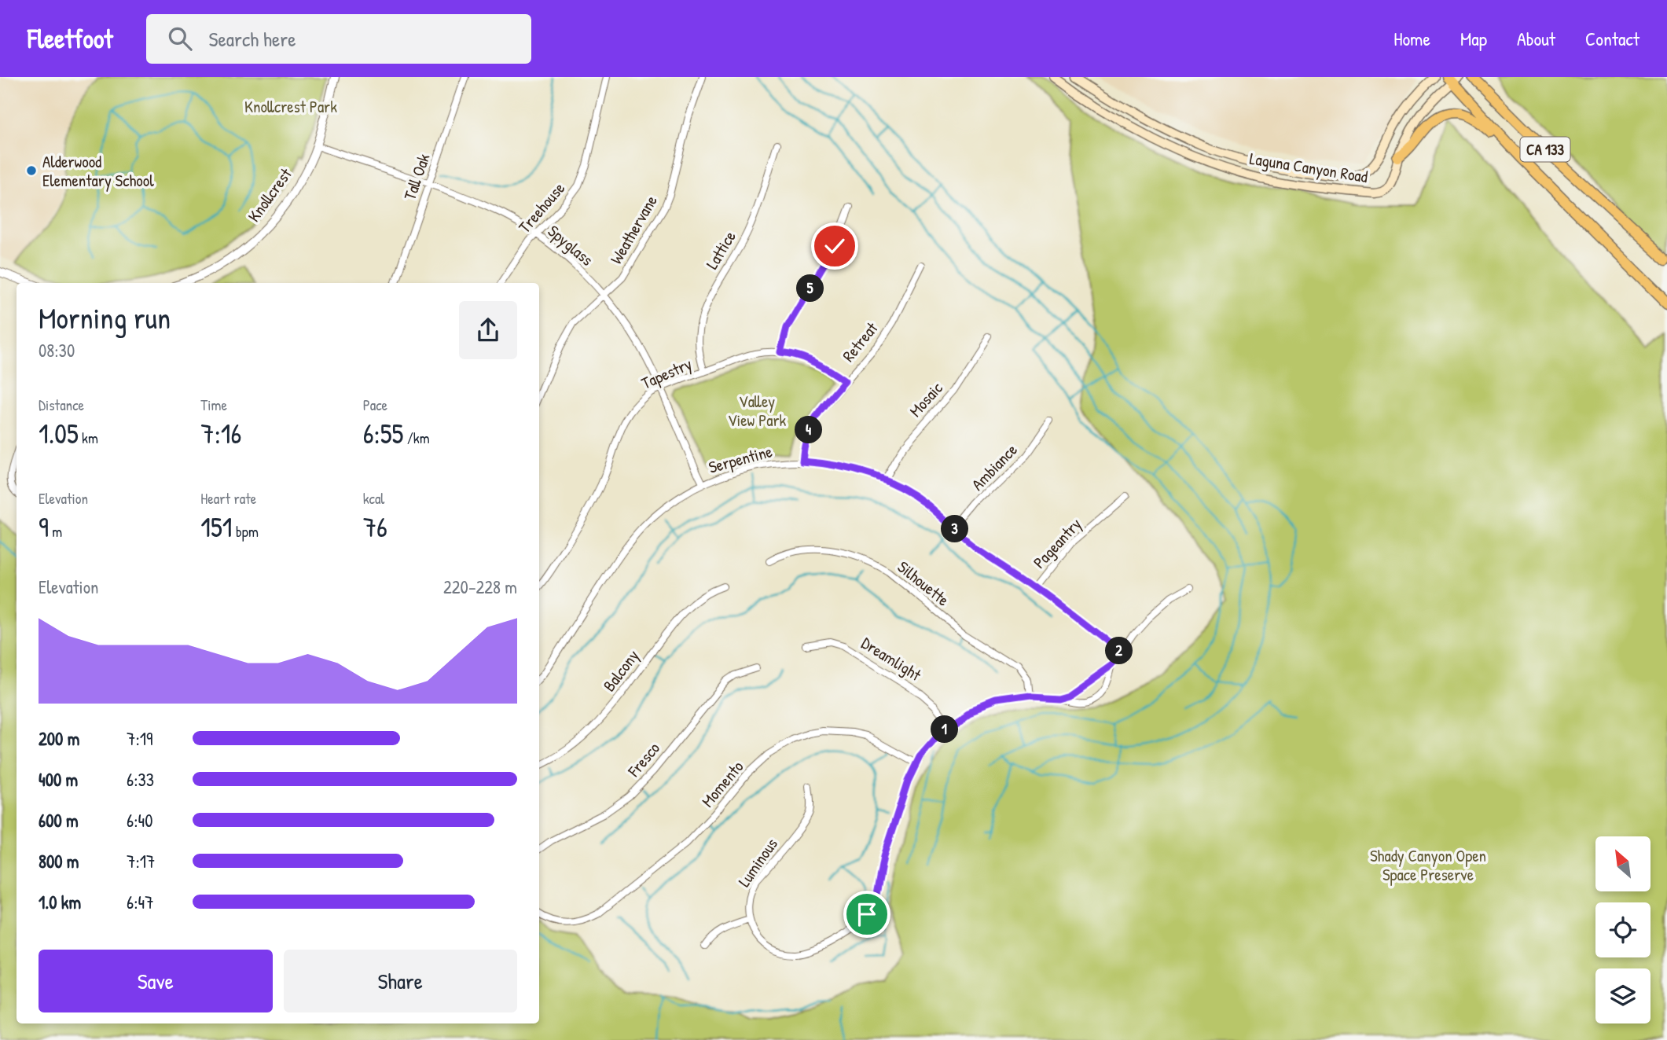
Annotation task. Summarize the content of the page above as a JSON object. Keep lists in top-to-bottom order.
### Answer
{
  "streets": {
    "main road": ["CA 133", "Laguna Canyon Road"],
    "street": [
      "Tall Oak",
      "Knollcrest",
      "Treehouse",
      "Weathervane",
      "Spyglass",
      "Lattice",
      "Retreat",
      "Tapestry",
      "Mosaic",
      "Serpentine",
      "Ambiance",
      "Pageantry",
      "Silhouette",
      "Dreamlight",
      "Balcony",
      "Fresco",
      "Momento",
      "Luminous"
    ]
  },
  "crossings": [
    ["Tall Oak", "Spyglass"],
    ["Knollcrest", "Spyglass"],
    ["Treehouse", "Spyglass"],
    ["Weathervane", "Spyglass"],
    ["Spyglass", "Tapestry"],
    ["Spyglass", "Serpentine"],
    ["Lattice", "Tapestry"],
    ["Retreat", "Tapestry"],
    ["Retreat", "Serpentine"],
    ["Mosaic", "Serpentine"],
    ["Serpentine", "Ambiance"],
    ["Serpentine", "Pageantry"]
  ],
  "parks": ["Knollcrest Park", "Valley View Park", "Shady Canyon Open Space Preserve"],
  "places": ["Alderwood Elementary School"],
  "north": "top left",
  "page": {
    "header": "Fleetfoot",
    "search": "Search here",
    "nav": [
      "Home",
      "Map",
      "About",
      "Contact"
    ],
    "pins": [
      "5",
      "4",
      "3",
      "2",
      "1"
    ],
    "heading": ["Morning run", "08:30"],
    "stats": [
      ["Distance", "1.05 km"],
      ["Time", "7:16"],
      ["Pace", "6:55 /km"],
      ["Elevation", "9 m"],
      ["Heart rate", "151 bpm"],
      ["kcal", "76"]
    ],
    "chart": ["Elevation", "220–228 m"],
    "list": [
      {
        "name": "200 m",
        "note": "7:19"
      },
      {
        "name": "400 m",
        "note": "6:33"
      },
      {
        "name": "600 m",
        "note": "6:40"
      },
      {
        "name": "800 m",
        "note": "7:17"
      },
      {
        "name": "1.0 km",
        "note": "6:47"
      }
    ],
    "buttons": ["Save", "Share"]
  }
}
